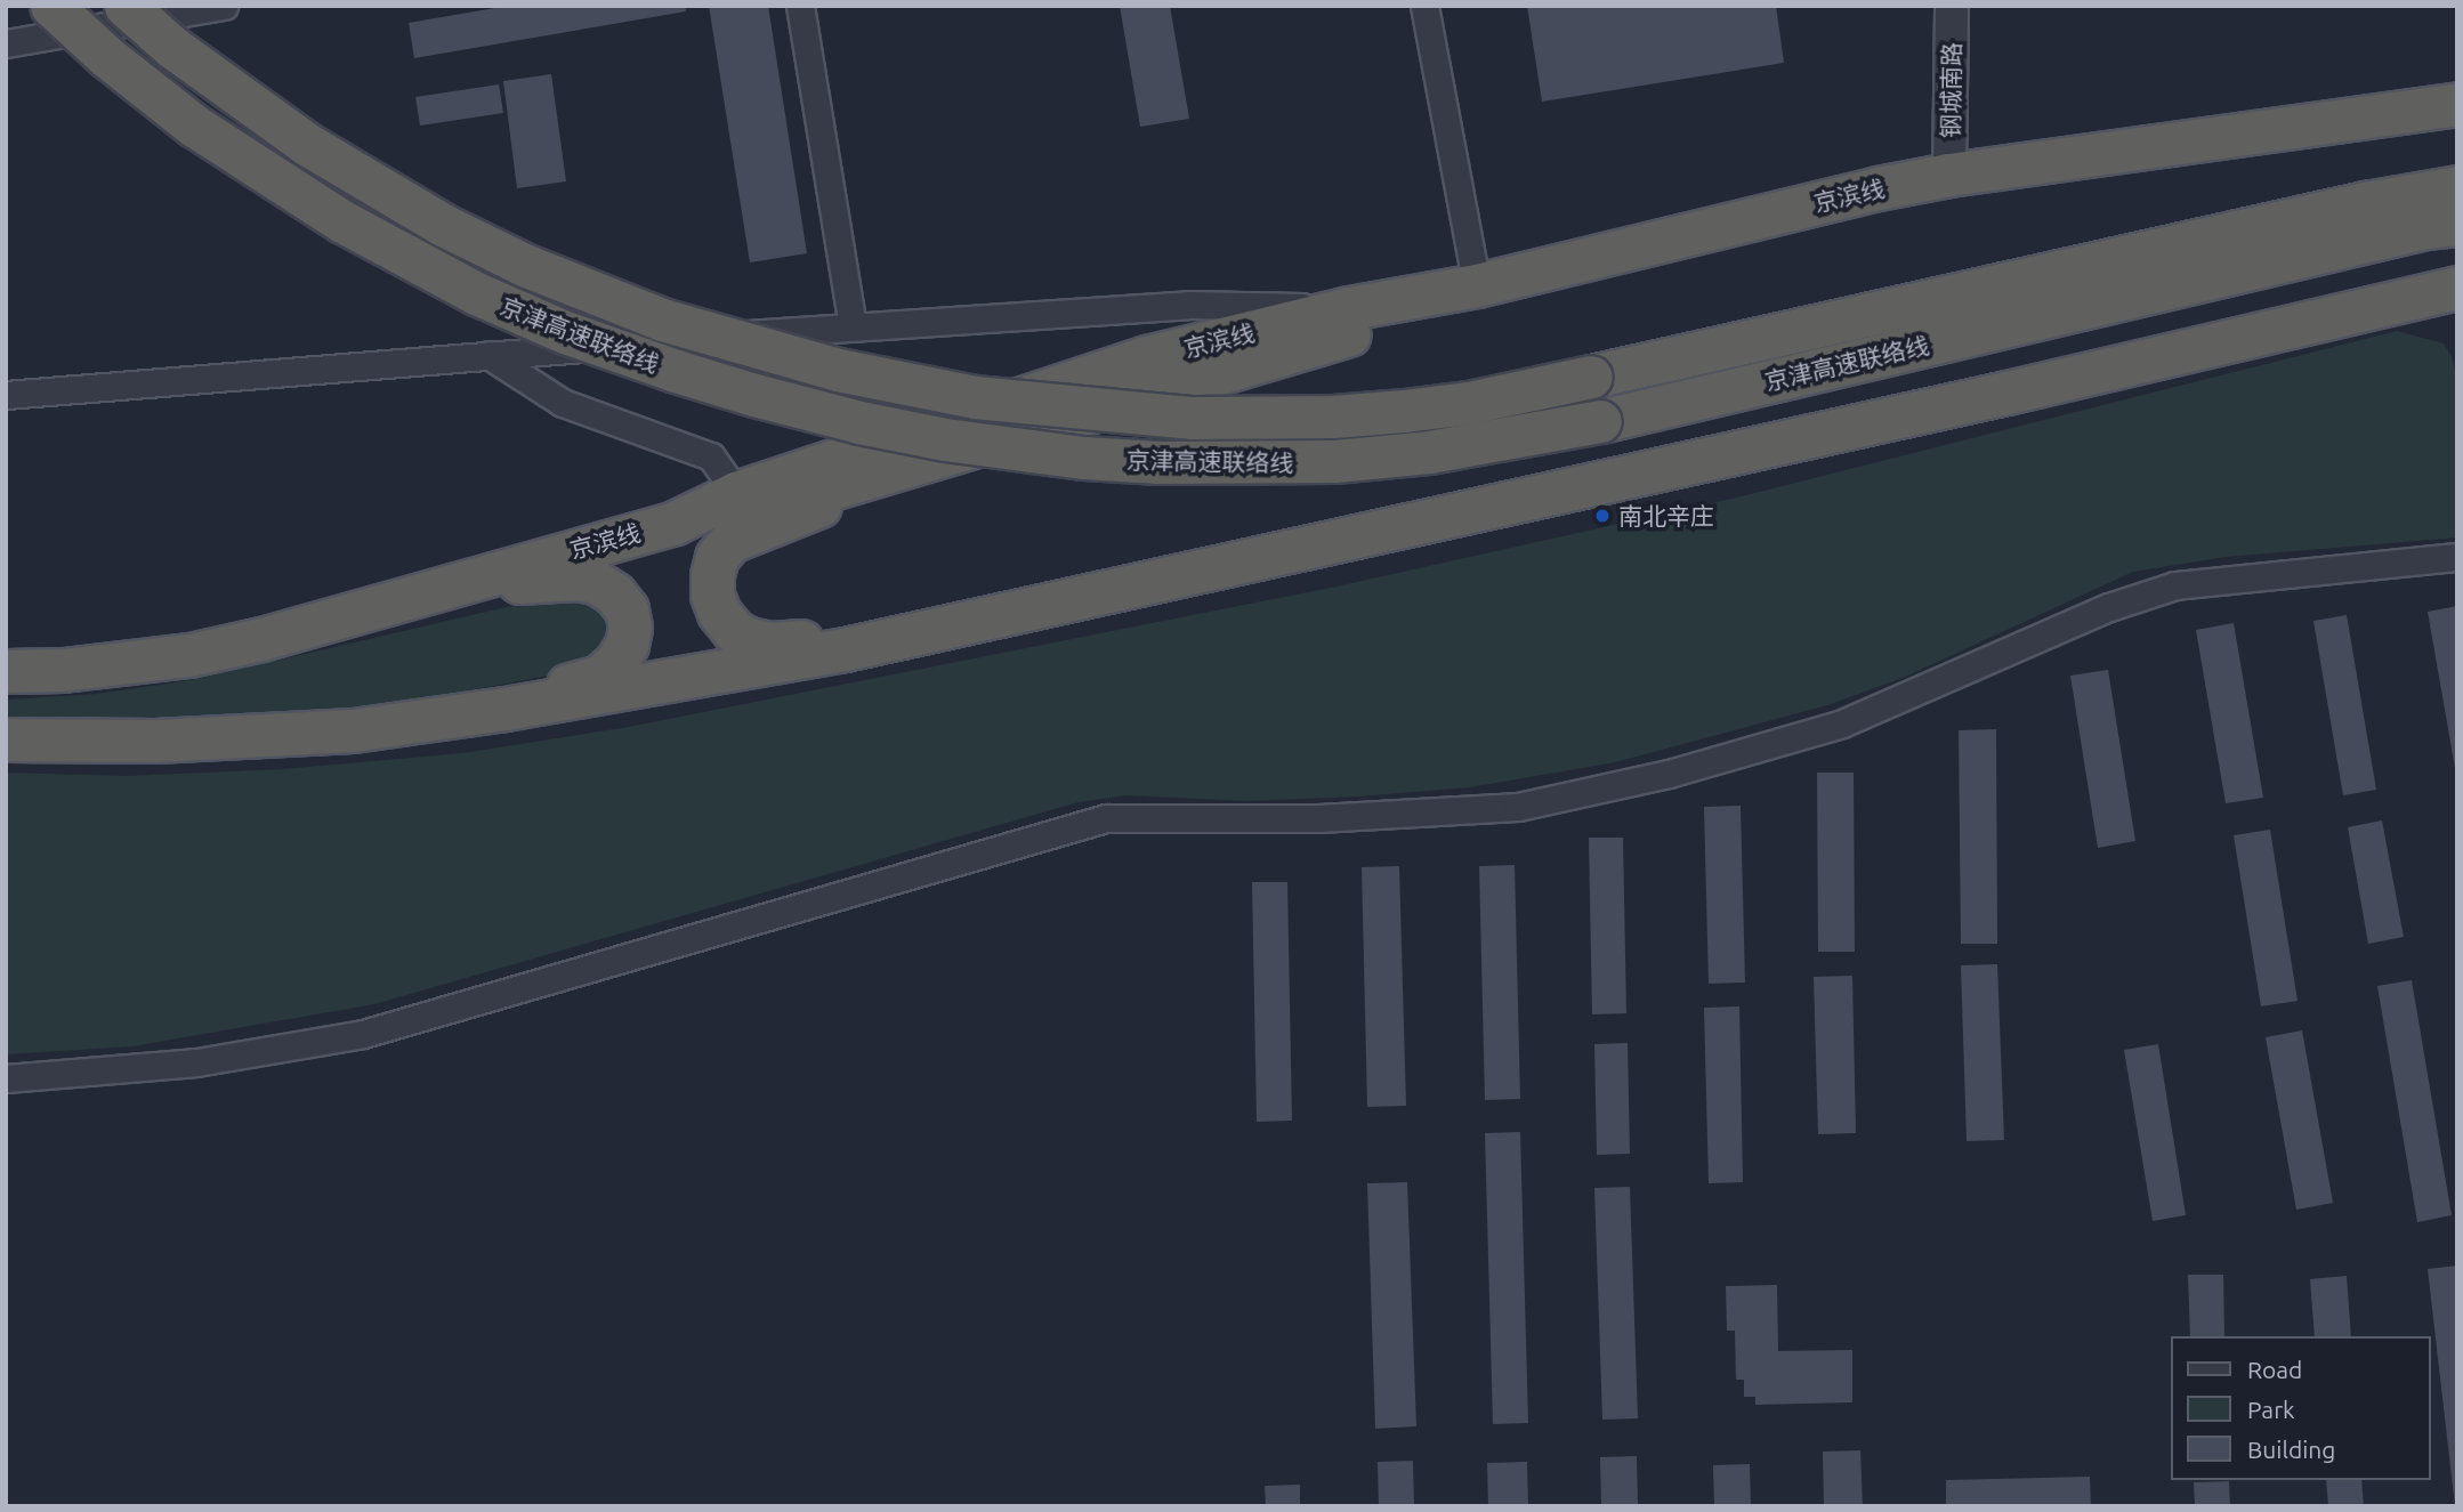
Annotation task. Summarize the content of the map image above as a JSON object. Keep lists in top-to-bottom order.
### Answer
{
  "streets": {
    "highway": ["京滨线", "京津高速联络线"],
    "street": ["钢城南路"]
  },
  "crossings": [
    ["钢城南路", "京滨线"]
  ],
  "places": ["南北辛庄"],
  "legend": ["Road", "Park", "Building"]
}
